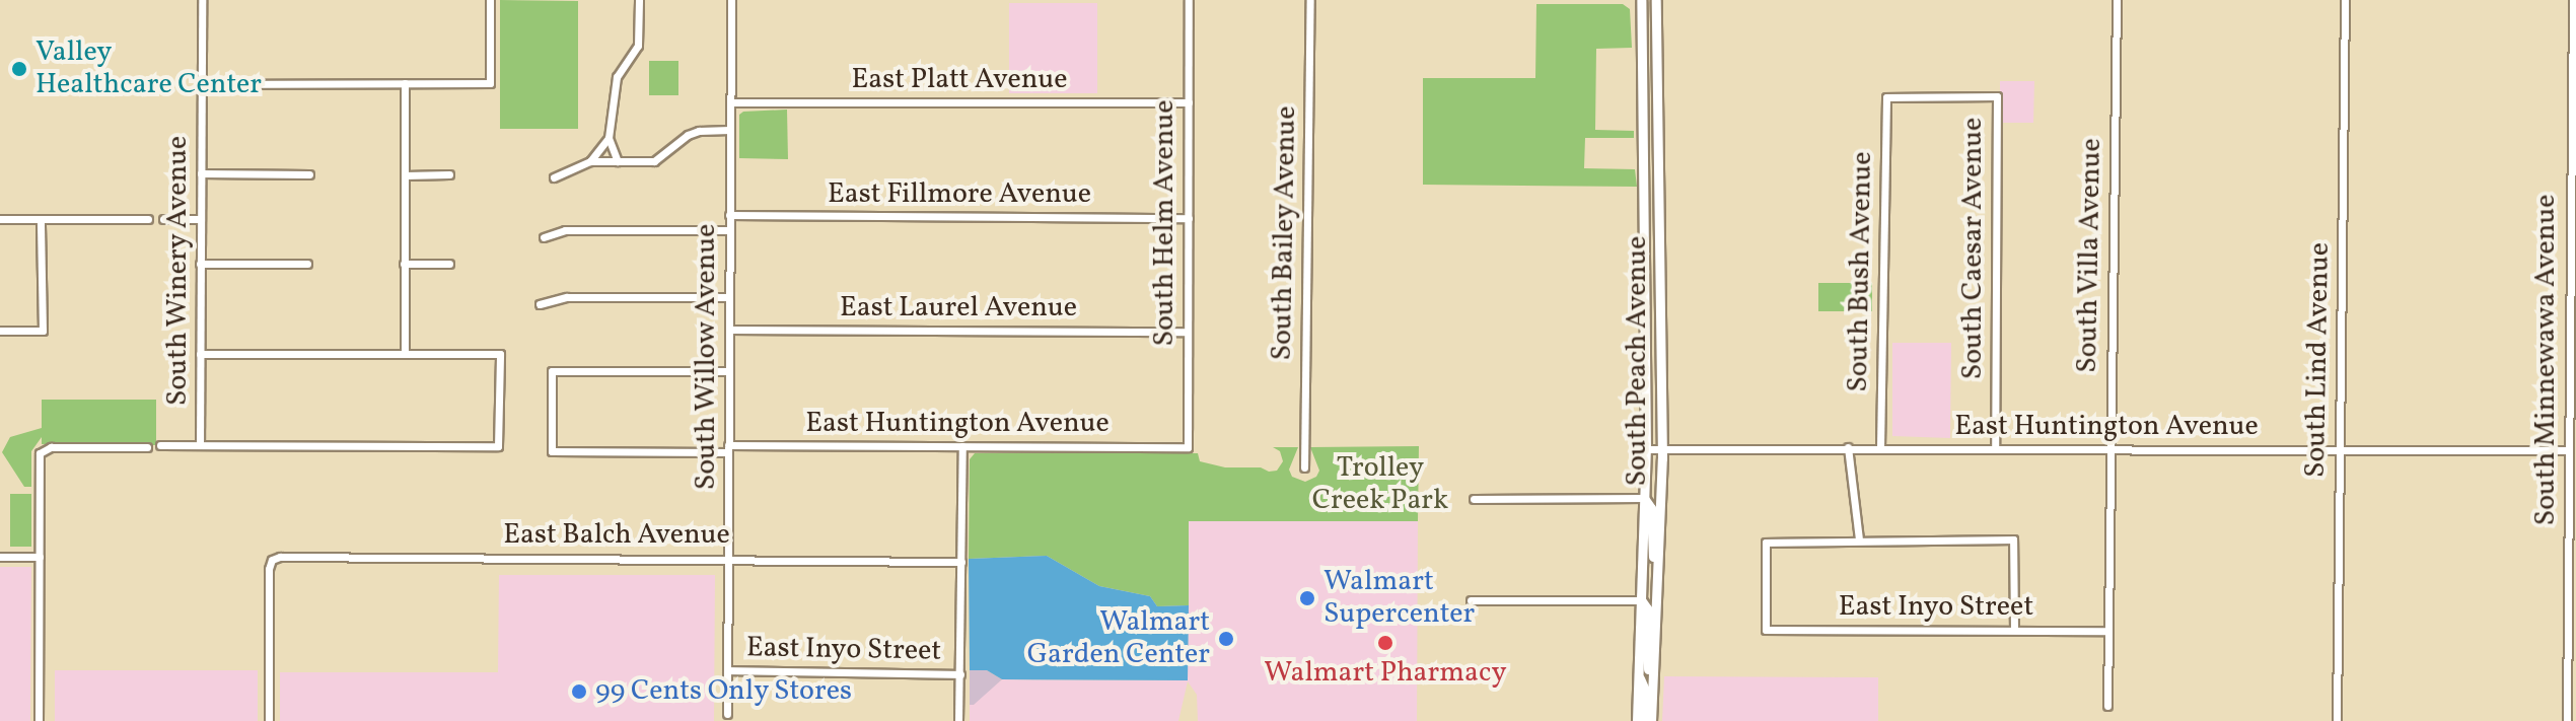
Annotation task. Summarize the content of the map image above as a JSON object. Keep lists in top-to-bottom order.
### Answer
{
  "streets": {
    "main road": ["South Peach Avenue"],
    "street": [
      "East Platt Avenue",
      "East Fillmore Avenue",
      "South Helm Avenue",
      "South Bailey Avenue",
      "South Caesar Avenue",
      "South Villa Avenue",
      "South Winery Avenue",
      "South Bush Avenue",
      "East Laurel Avenue",
      "South Willow Avenue",
      "South Lind Avenue",
      "South Minnewawa Avenue",
      "East Huntington Avenue",
      "East Balch Avenue",
      "East Inyo Street"
    ]
  },
  "crossings": [
    ["East Platt Avenue", "South Helm Avenue"],
    ["East Platt Avenue", "South Willow Avenue"],
    ["East Fillmore Avenue", "South Helm Avenue"],
    ["East Fillmore Avenue", "South Willow Avenue"],
    ["South Helm Avenue", "East Laurel Avenue"],
    ["South Helm Avenue", "East Huntington Avenue"],
    ["South Caesar Avenue", "South Bush Avenue"],
    ["South Caesar Avenue", "East Huntington Avenue"],
    ["South Villa Avenue", "East Huntington Avenue"],
    ["South Villa Avenue", "East Inyo Street"],
    ["South Bush Avenue", "East Huntington Avenue"],
    ["East Laurel Avenue", "South Willow Avenue"],
    ["South Willow Avenue", "East Huntington Avenue"],
    ["South Willow Avenue", "East Balch Avenue"],
    ["South Willow Avenue", "East Inyo Street"],
    ["South Lind Avenue", "East Huntington Avenue"],
    ["South Minnewawa Avenue", "East Huntington Avenue"],
    ["South Peach Avenue", "East Huntington Avenue"]
  ],
  "parks": ["Trolley Creek Park"],
  "places": [
    "Valley Healthcare Center",
    "Walmart Supercenter",
    "Walmart Garden Center",
    "Walmart Pharmacy",
    "99 Cents Only Stores"
  ]
}
